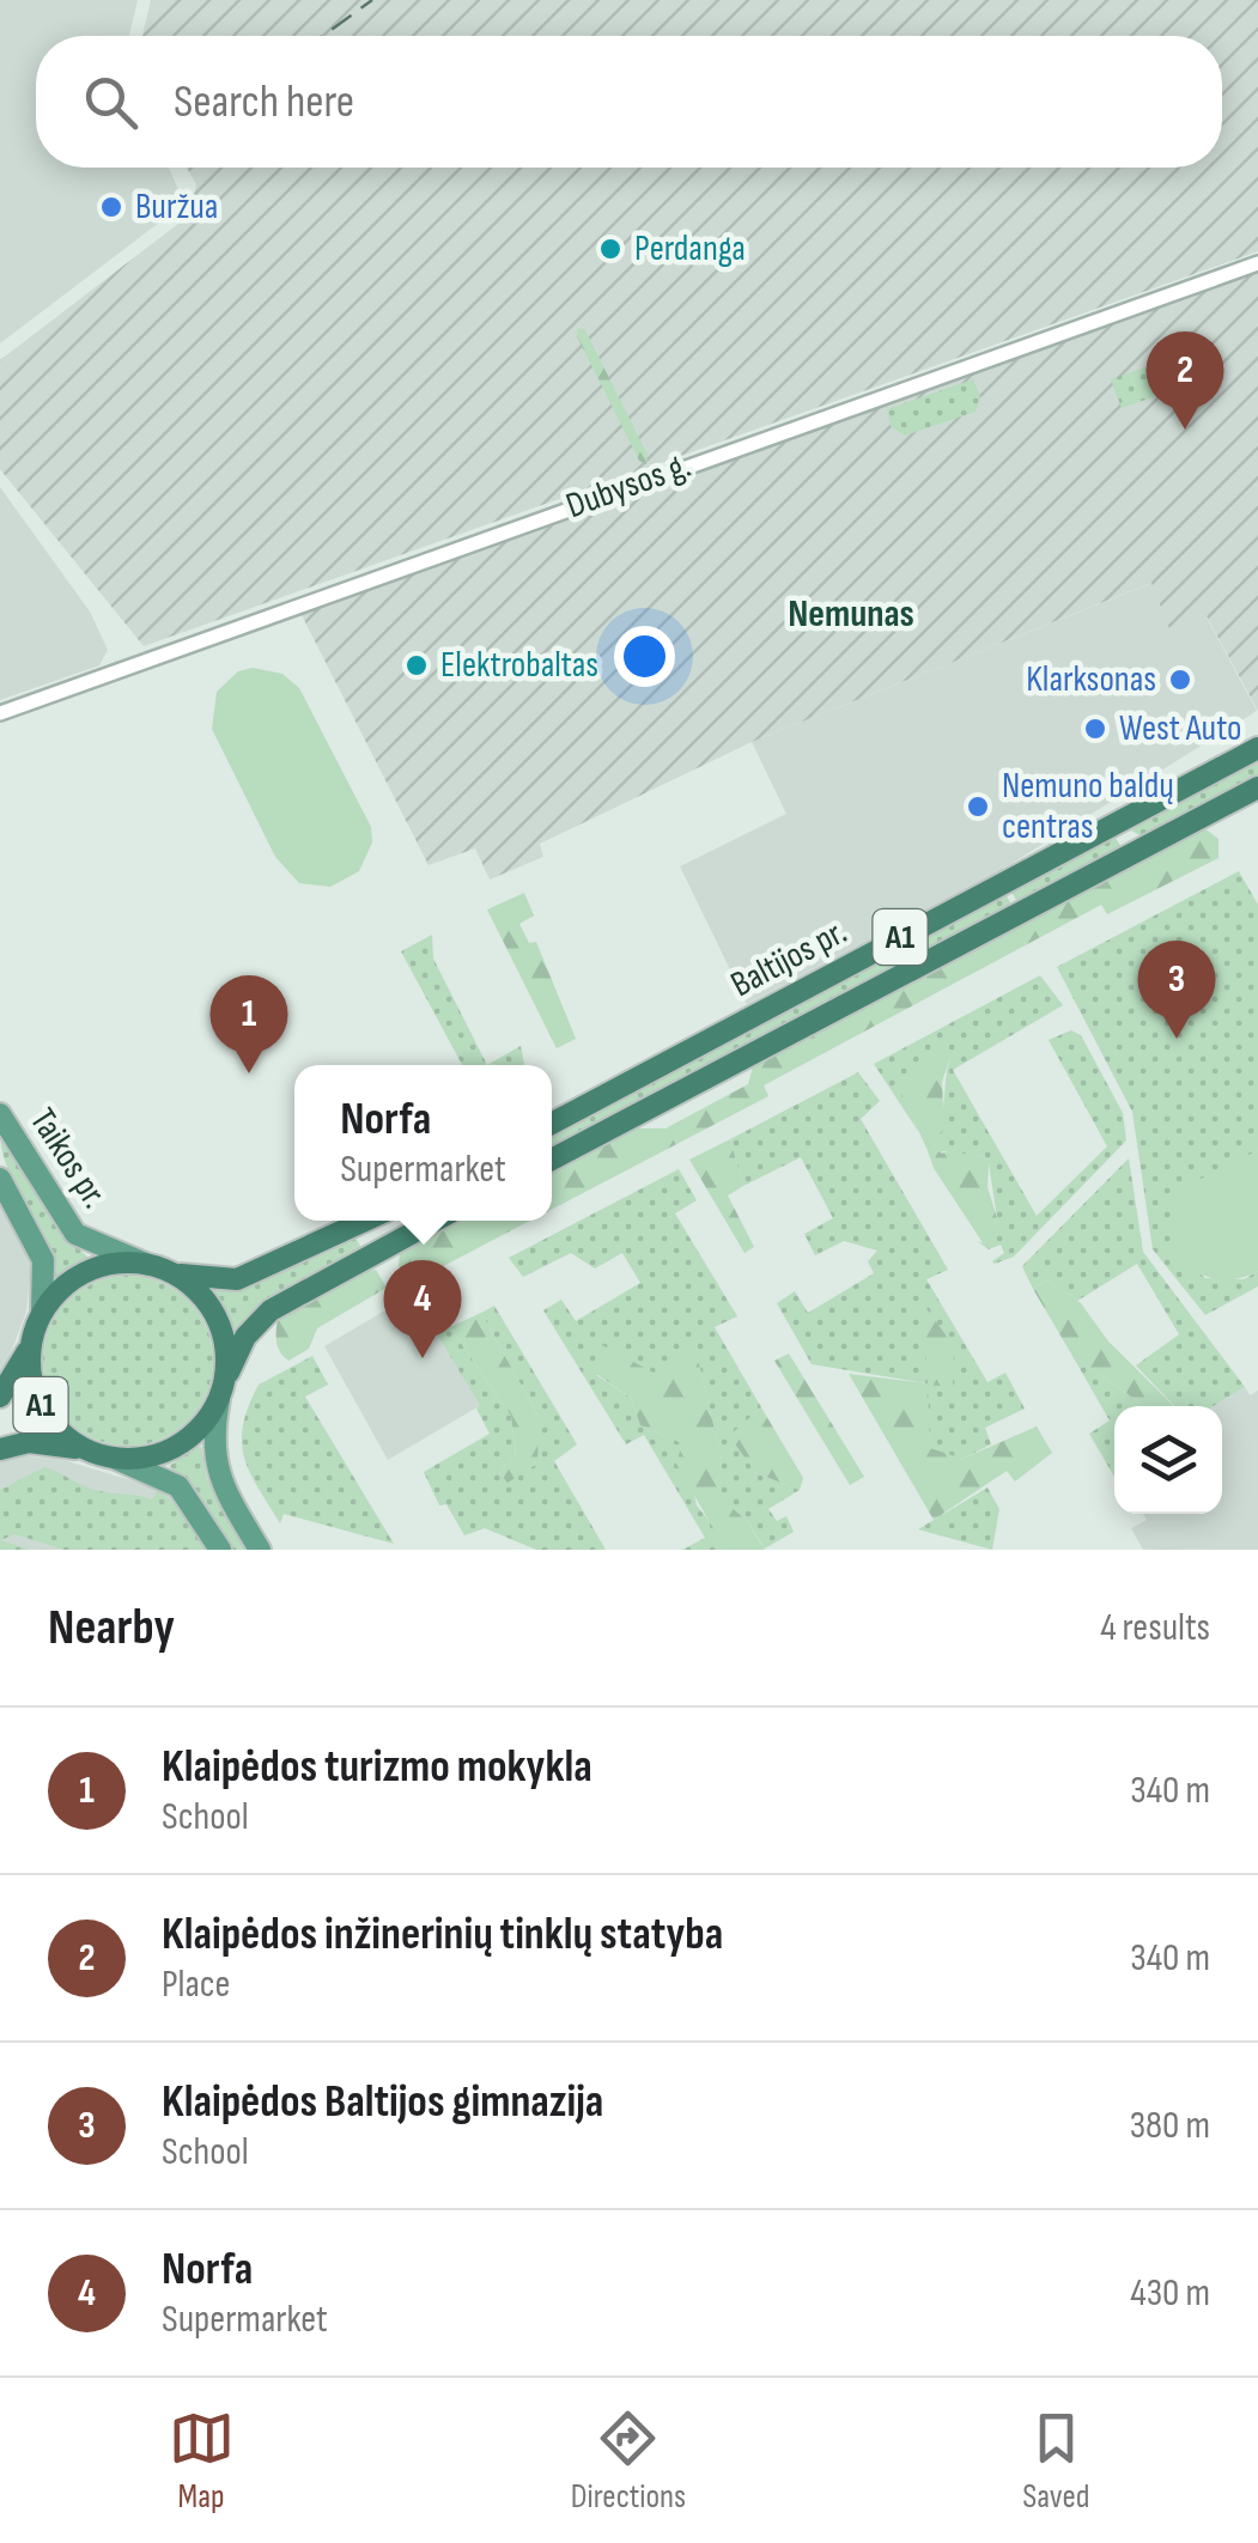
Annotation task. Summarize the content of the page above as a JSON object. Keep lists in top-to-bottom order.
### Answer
{
  "streets": {
    "highway": ["A1", "Baltijos pr."],
    "main road": ["Taikos pr."],
    "street": ["Dubysos g."]
  },
  "crossings": [
    ["A1", "Taikos pr."]
  ],
  "districts": ["Nemunas"],
  "places": [
    "Buržua",
    "Perdanga",
    "Elektrobaltas",
    "Klarksonas",
    "West Auto",
    "Nemuno baldų centras"
  ],
  "page": {
    "search": "Search here",
    "pins": [
      "2",
      "3",
      "1",
      "4"
    ],
    "popup": ["Norfa", "Supermarket"],
    "heading": ["Nearby", "4 results"],
    "list": [
      {
        "mark": "1",
        "name": "Klaipėdos turizmo mokykla",
        "note": "School",
        "value": "340 m"
      },
      {
        "mark": "2",
        "name": "Klaipėdos inžinerinių tinklų statyba",
        "note": "Place",
        "value": "340 m"
      },
      {
        "mark": "3",
        "name": "Klaipėdos Baltijos gimnazija",
        "note": "School",
        "value": "380 m"
      },
      {
        "mark": "4",
        "name": "Norfa",
        "note": "Supermarket",
        "value": "430 m"
      }
    ],
    "nav": ["Map", "Directions", "Saved"]
  }
}
